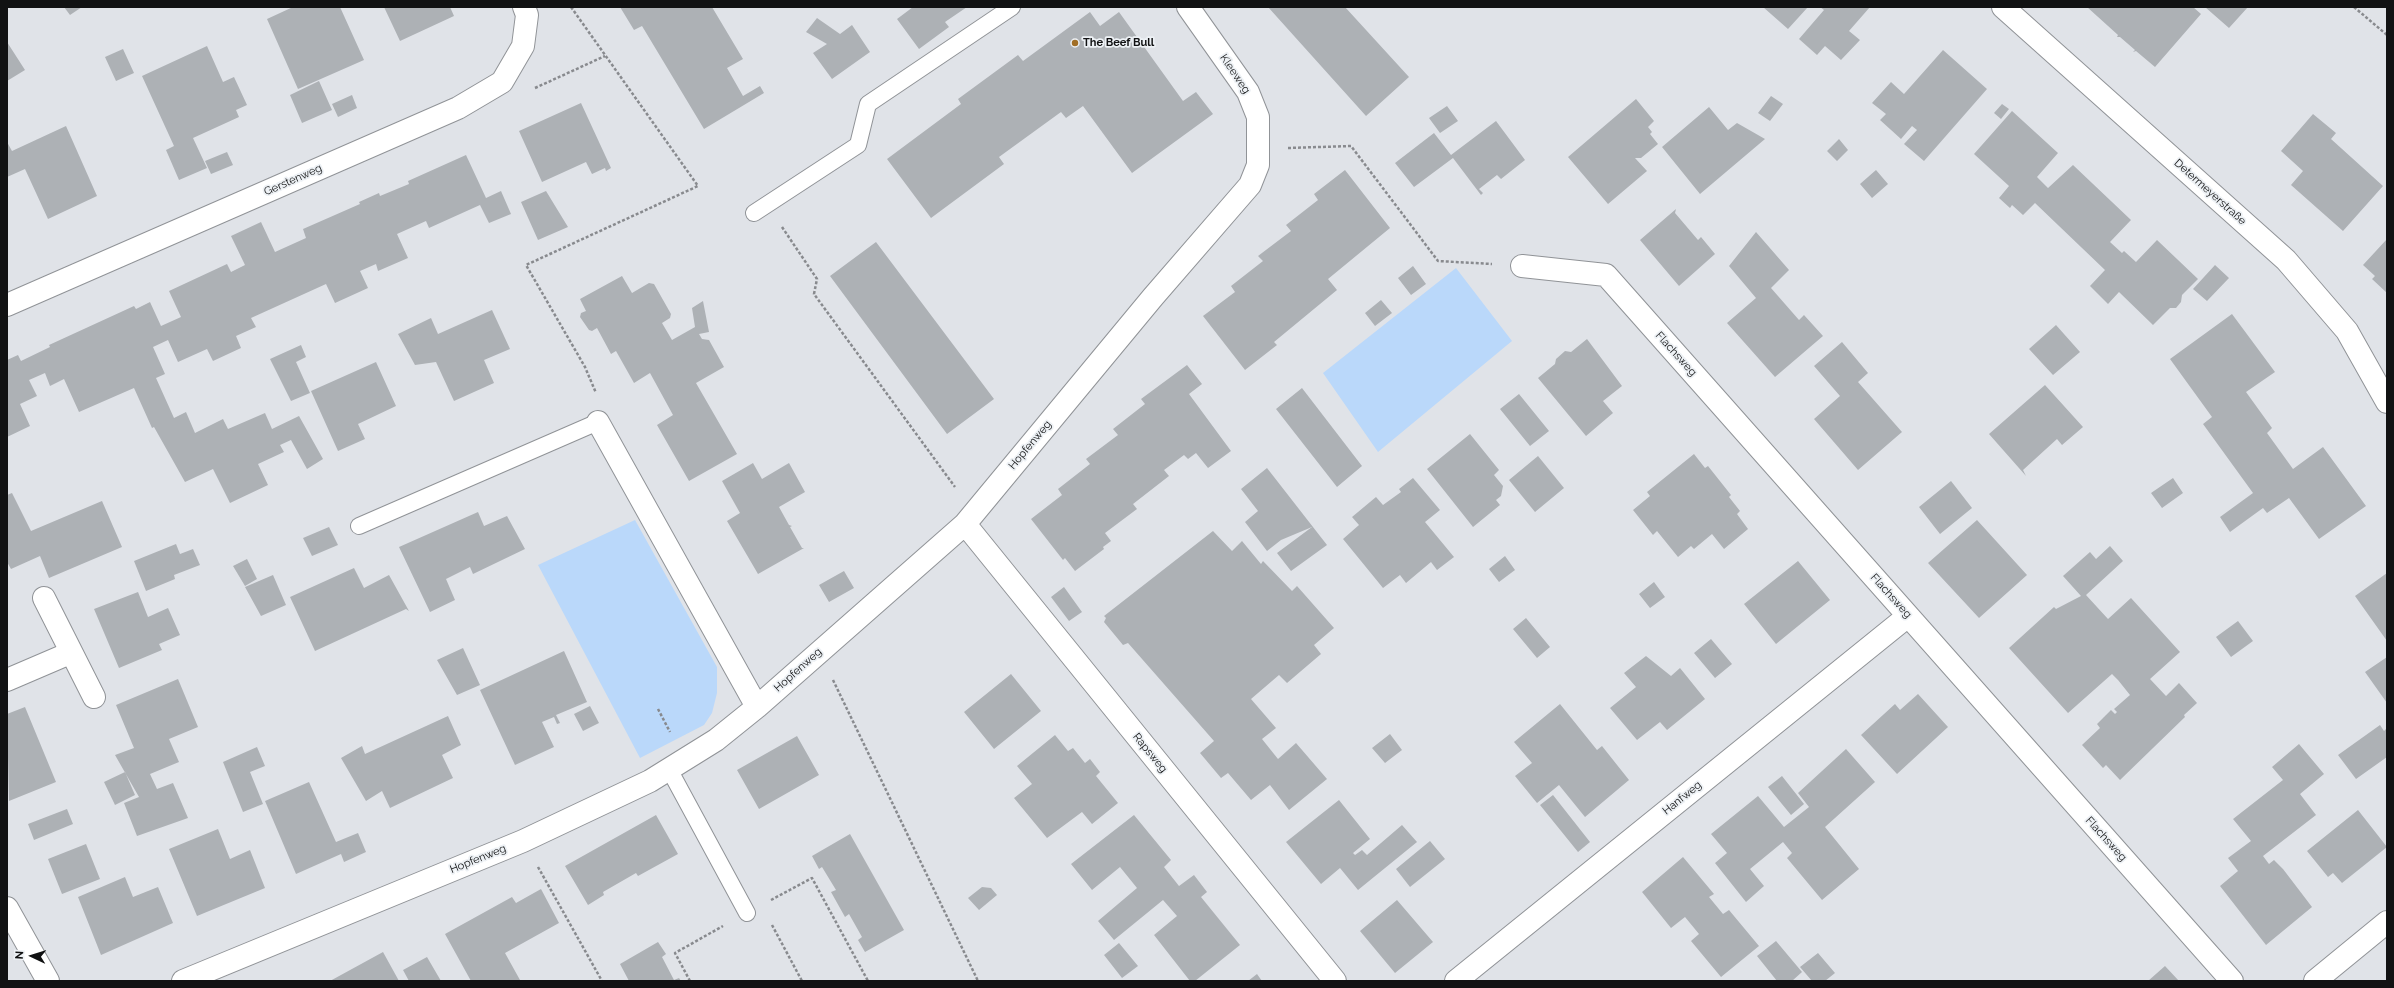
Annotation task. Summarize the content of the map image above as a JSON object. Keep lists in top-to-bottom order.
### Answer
{
  "streets": {
    "street": [
      "Kleeweg",
      "Gerstenweg",
      "Determeyerstraße",
      "Flachsweg",
      "Hopfenweg",
      "Rapsweg",
      "Hanfweg"
    ]
  },
  "crossings": [
    ["Kleeweg", "Hopfenweg"],
    ["Flachsweg", "Hanfweg"],
    ["Hopfenweg", "Rapsweg"]
  ],
  "places": ["The Beef Bull"],
  "north": "left"
}
